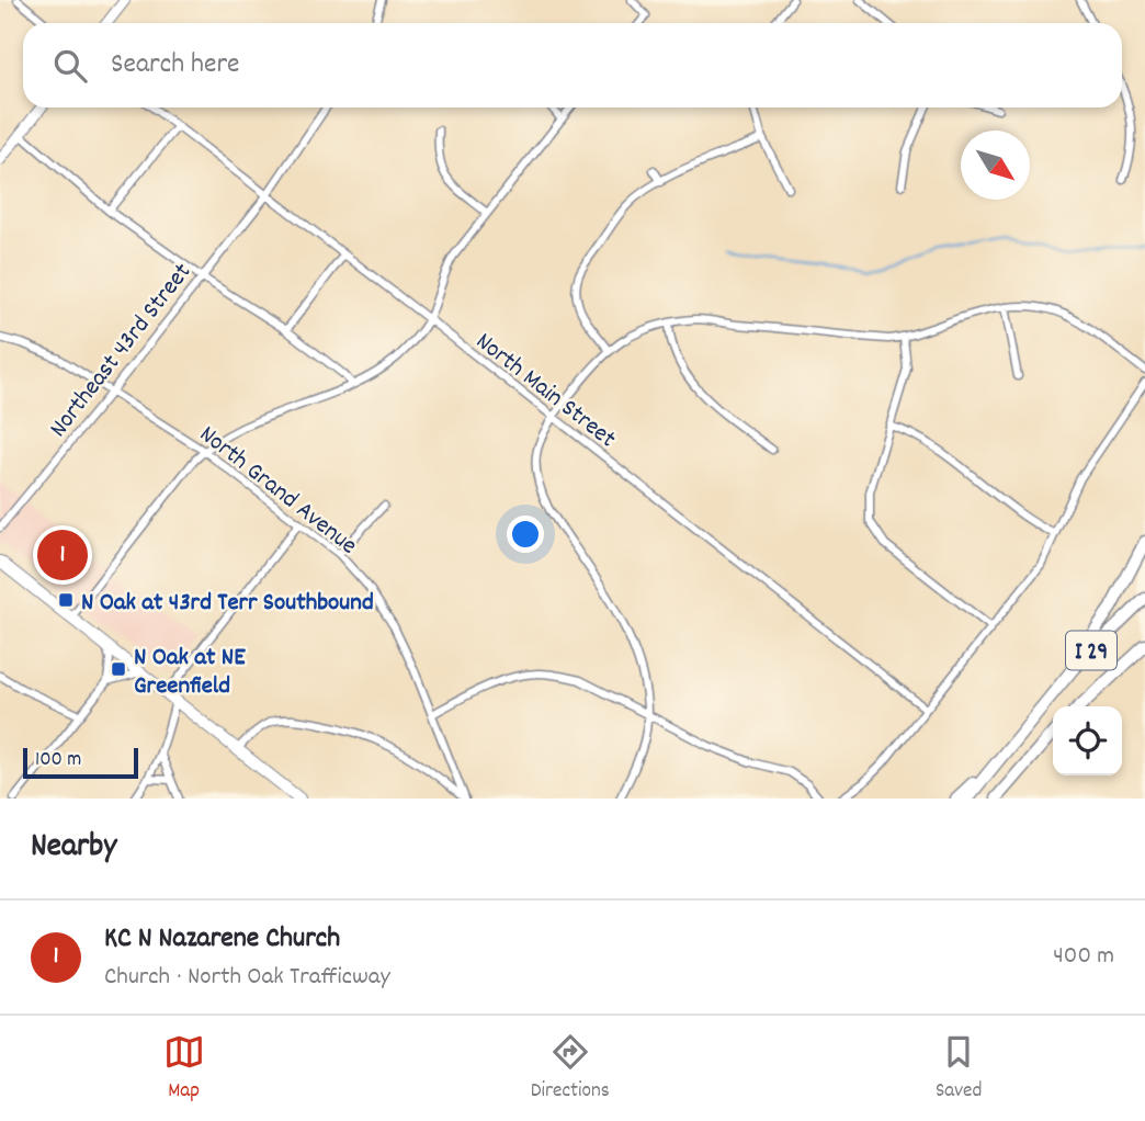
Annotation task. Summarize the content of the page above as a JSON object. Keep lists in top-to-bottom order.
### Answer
{
  "streets": {
    "highway": ["I 29"],
    "street": ["Northeast 43rd Street", "North Main Street", "North Grand Avenue"]
  },
  "crossings": [
    ["Northeast 43rd Street", "North Main Street"],
    ["Northeast 43rd Street", "North Grand Avenue"]
  ],
  "places": {
    "transit": ["N Oak at 43rd Terr Southbound", "N Oak at NE Greenfield"]
  },
  "scale_bar": "100 m",
  "north": "bottom right",
  "page": {
    "search": "Search here",
    "pins": "1",
    "scale": "100 m",
    "heading": "Nearby",
    "list": [
      {
        "mark": "1",
        "name": "KC N Nazarene Church",
        "note": "Church · North Oak Trafficway",
        "value": "400 m"
      }
    ],
    "nav": ["Map", "Directions", "Saved"]
  }
}
